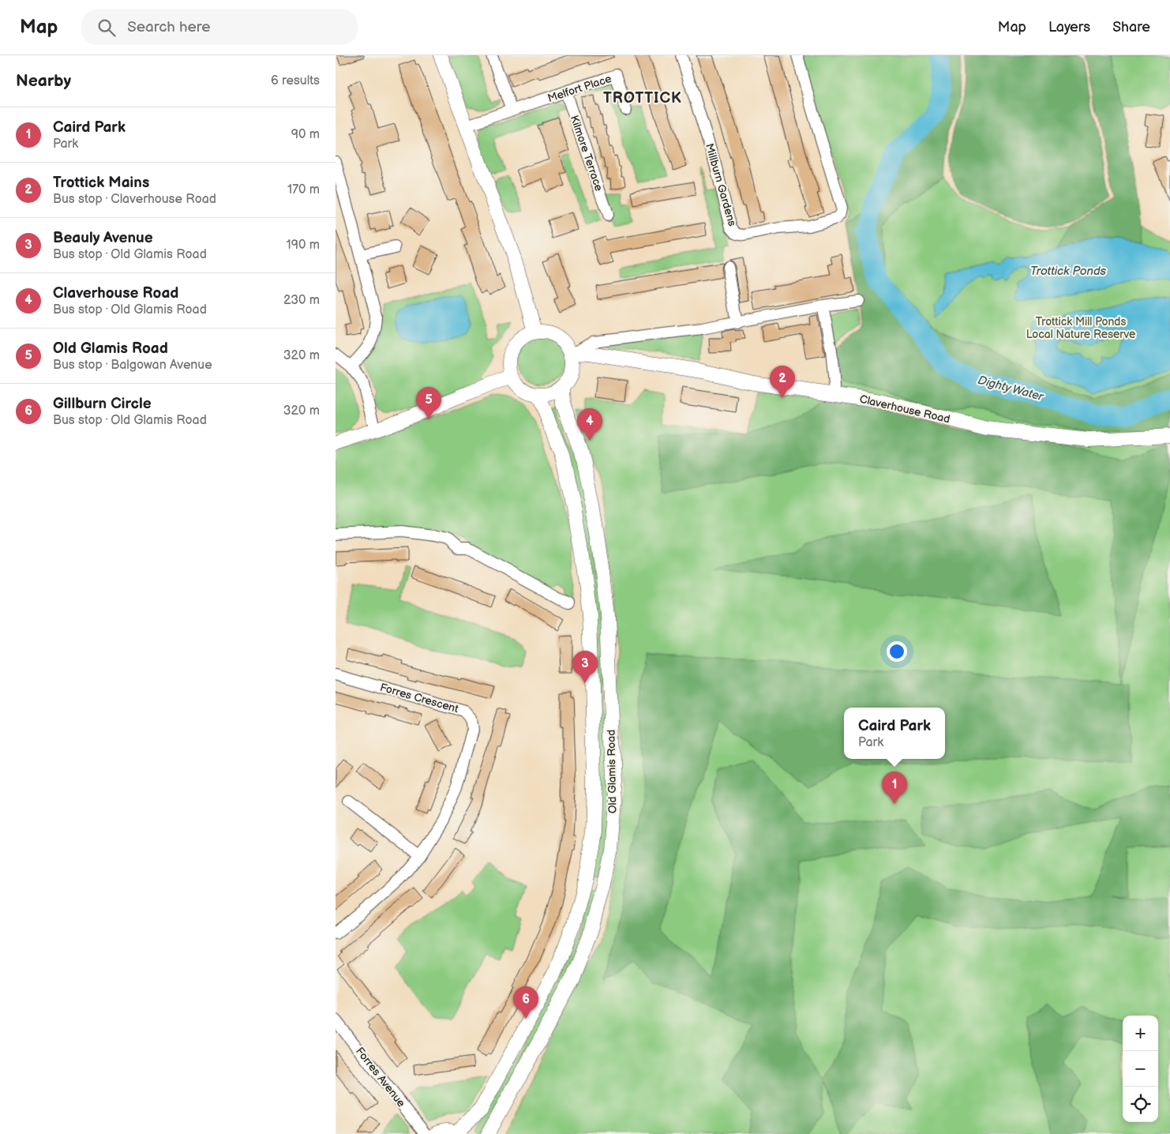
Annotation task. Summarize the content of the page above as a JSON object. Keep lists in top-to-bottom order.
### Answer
{
  "streets": {
    "street": [
      "Melfort Place",
      "Kilmore Terrace",
      "Millburn Gardens",
      "Claverhouse Road",
      "Forres Crescent",
      "Old Glamis Road",
      "Forres Avenue"
    ]
  },
  "crossings": [
    ["Melfort Place", "Kilmore Terrace"],
    ["Claverhouse Road", "Old Glamis Road"]
  ],
  "districts": ["TROTTICK"],
  "water": ["Trottick Ponds", "Dighty Water"],
  "parks": ["Trottick Mill Ponds Local Nature Reserve"],
  "page": {
    "header": "Map",
    "search": "Search here",
    "nav": ["Map", "Layers", "Share"],
    "heading": ["Nearby", "6 results"],
    "list": [
      {
        "mark": "1",
        "name": "Caird Park",
        "note": "Park",
        "value": "90 m"
      },
      {
        "mark": "2",
        "name": "Trottick Mains",
        "note": "Bus stop · Claverhouse Road",
        "value": "170 m"
      },
      {
        "mark": "3",
        "name": "Beauly Avenue",
        "note": "Bus stop · Old Glamis Road",
        "value": "190 m"
      },
      {
        "mark": "4",
        "name": "Claverhouse Road",
        "note": "Bus stop · Old Glamis Road",
        "value": "230 m"
      },
      {
        "mark": "5",
        "name": "Old Glamis Road",
        "note": "Bus stop · Balgowan Avenue",
        "value": "320 m"
      },
      {
        "mark": "6",
        "name": "Gillburn Circle",
        "note": "Bus stop · Old Glamis Road",
        "value": "320 m"
      }
    ],
    "pins": [
      "2",
      "5",
      "4",
      "3",
      "1",
      "6"
    ],
    "popup": ["Caird Park", "Park"],
    "map_buttons": ["+", "−"]
  }
}
